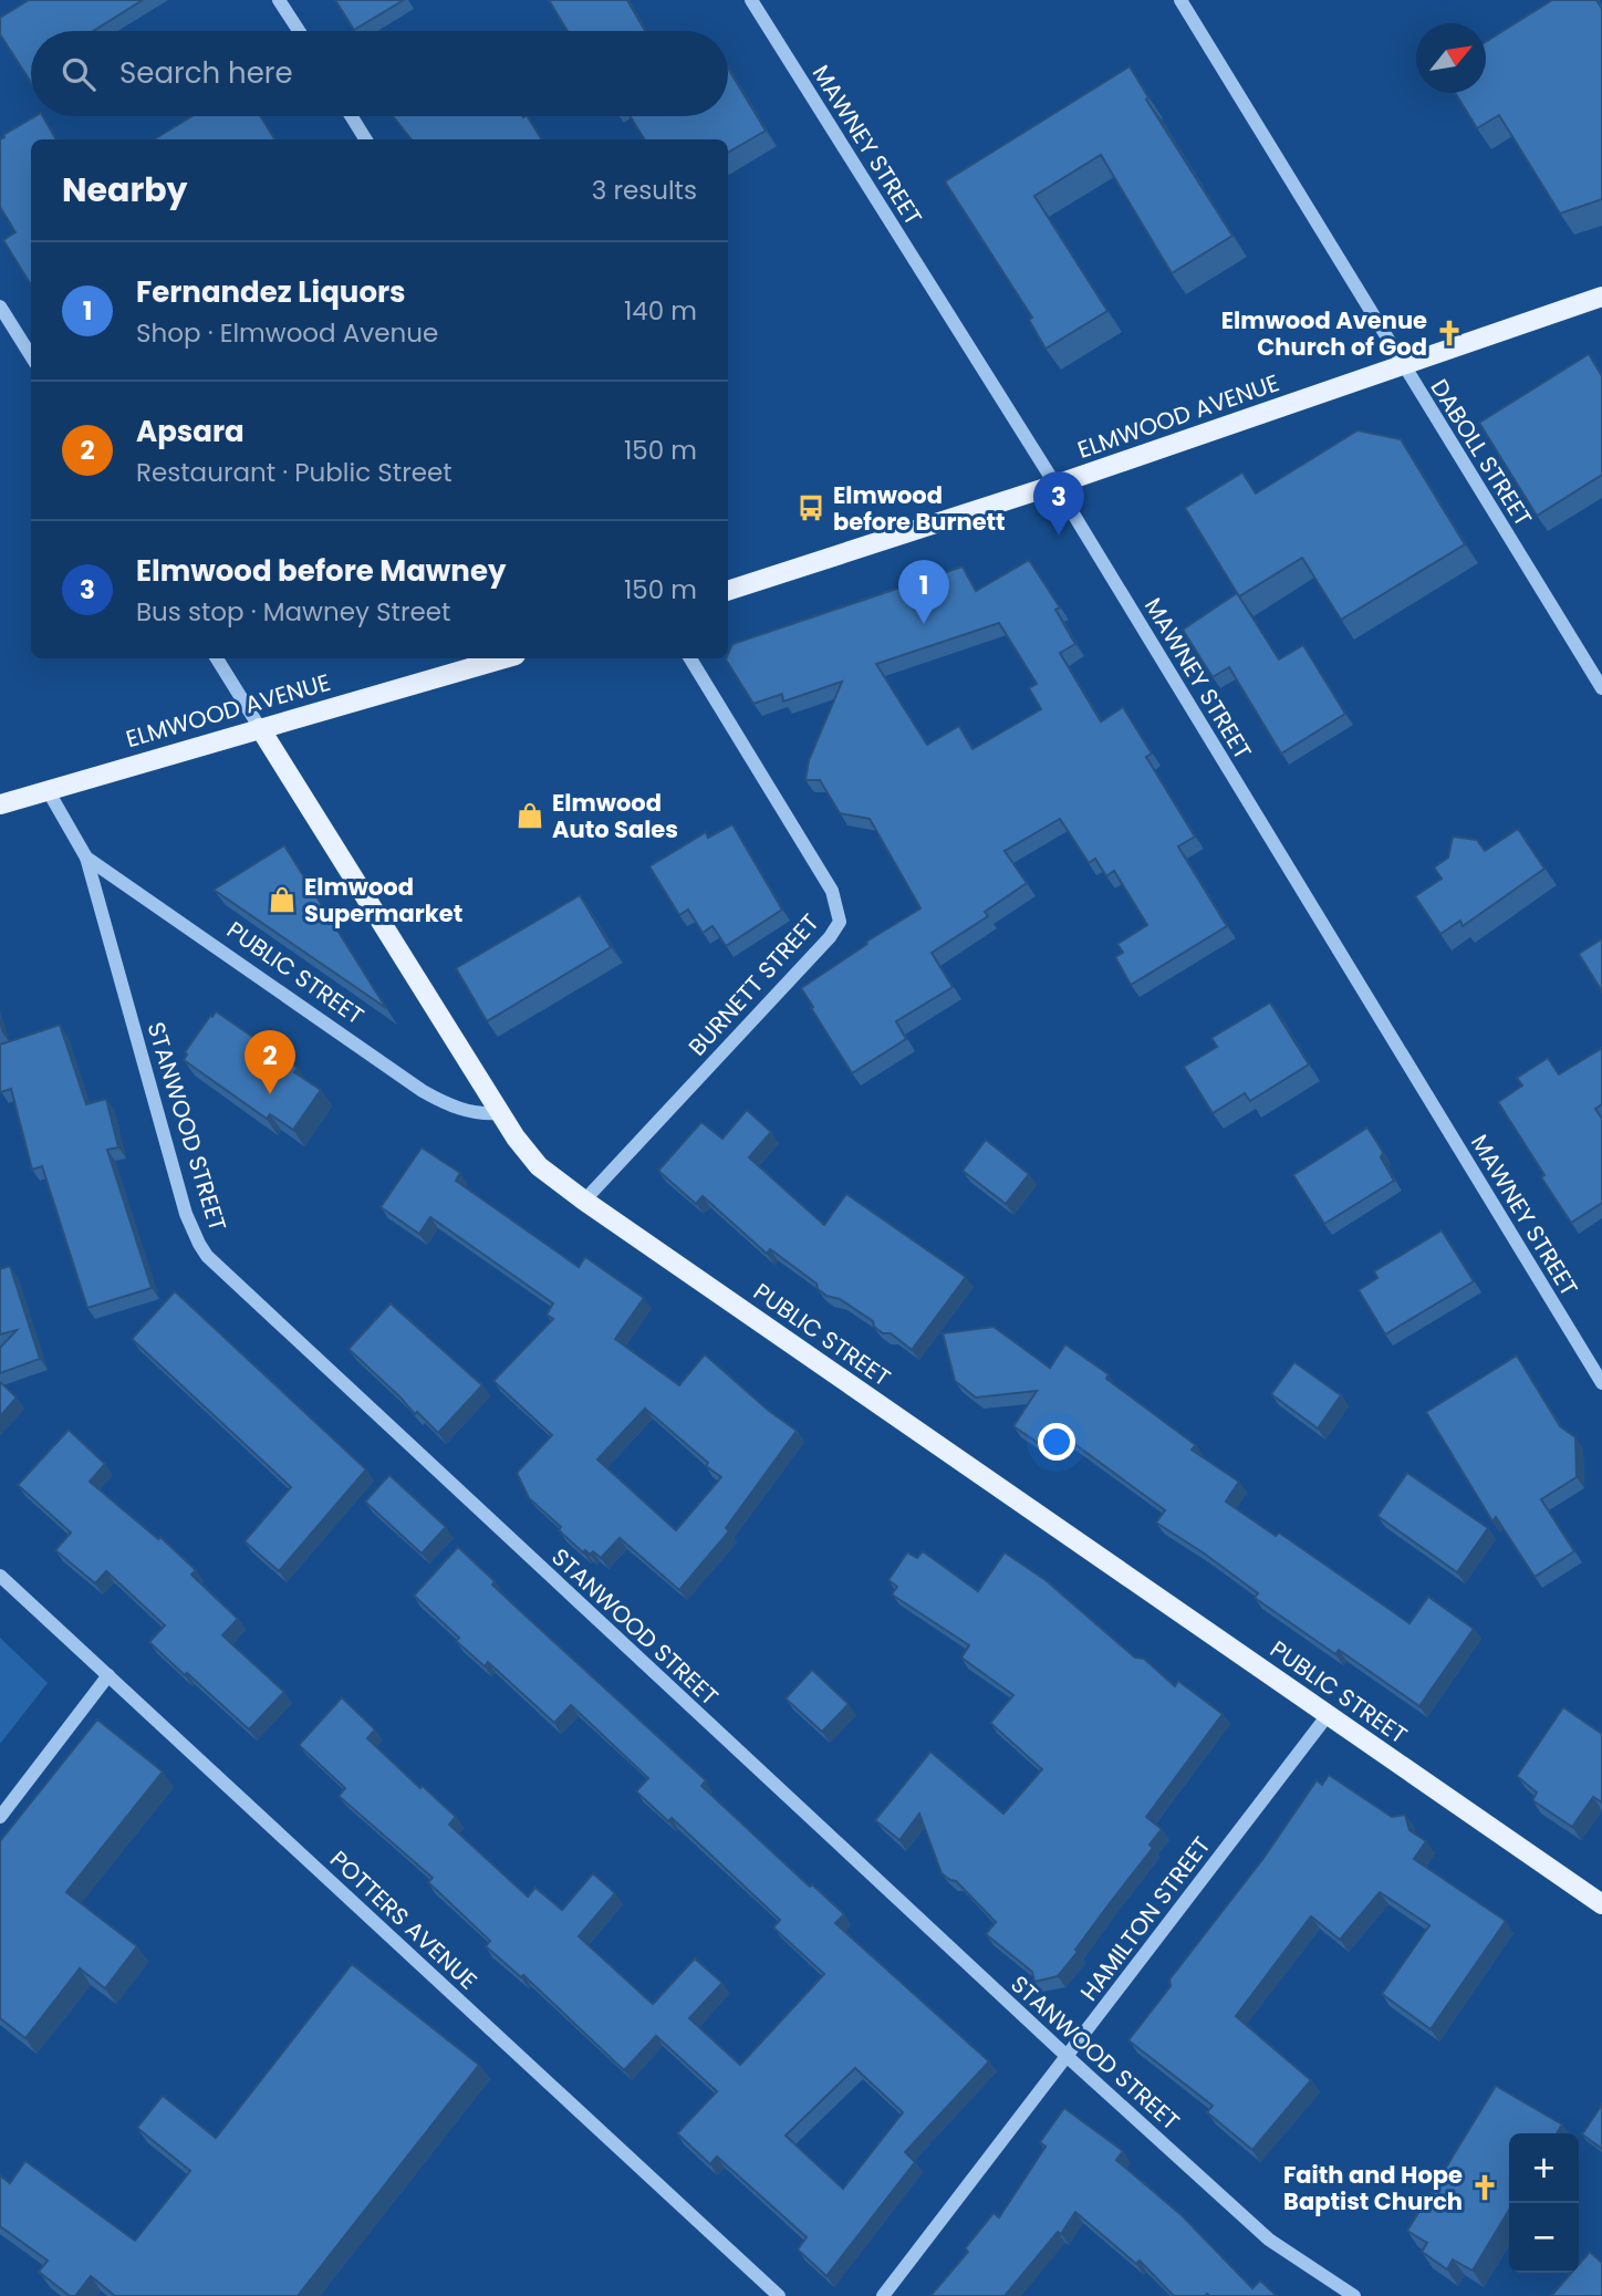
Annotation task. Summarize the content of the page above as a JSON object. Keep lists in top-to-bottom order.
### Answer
{
  "streets": {
    "main road": ["ELMWOOD AVENUE", "PUBLIC STREET"],
    "street": [
      "MAWNEY STREET",
      "DABOLL STREET",
      "BURNETT STREET",
      "STANWOOD STREET",
      "HAMILTON STREET",
      "POTTERS AVENUE"
    ]
  },
  "crossings": [
    ["MAWNEY STREET", "ELMWOOD AVENUE"],
    ["ELMWOOD AVENUE", "DABOLL STREET"],
    ["ELMWOOD AVENUE", "PUBLIC STREET"],
    ["PUBLIC STREET", "BURNETT STREET"],
    ["PUBLIC STREET", "STANWOOD STREET"],
    ["PUBLIC STREET", "HAMILTON STREET"],
    ["STANWOOD STREET", "HAMILTON STREET"]
  ],
  "places": {
    "church": ["Elmwood Avenue Church of God", "Faith and Hope Baptist Church"],
    "bus stop": ["Elmwood before Burnett"],
    "shop": ["Elmwood Auto Sales", "Elmwood Supermarket"]
  },
  "north": "top right",
  "page": {
    "search": "Search here",
    "heading": ["Nearby", "3 results"],
    "list": [
      {
        "mark": "1",
        "name": "Fernandez Liquors",
        "note": "Shop · Elmwood Avenue",
        "value": "140 m"
      },
      {
        "mark": "2",
        "name": "Apsara",
        "note": "Restaurant · Public Street",
        "value": "150 m"
      },
      {
        "mark": "3",
        "name": "Elmwood before Mawney",
        "note": "Bus stop · Mawney Street",
        "value": "150 m"
      }
    ],
    "pins": ["3", "1", "2"],
    "map_buttons": ["+", "−"]
  }
}
